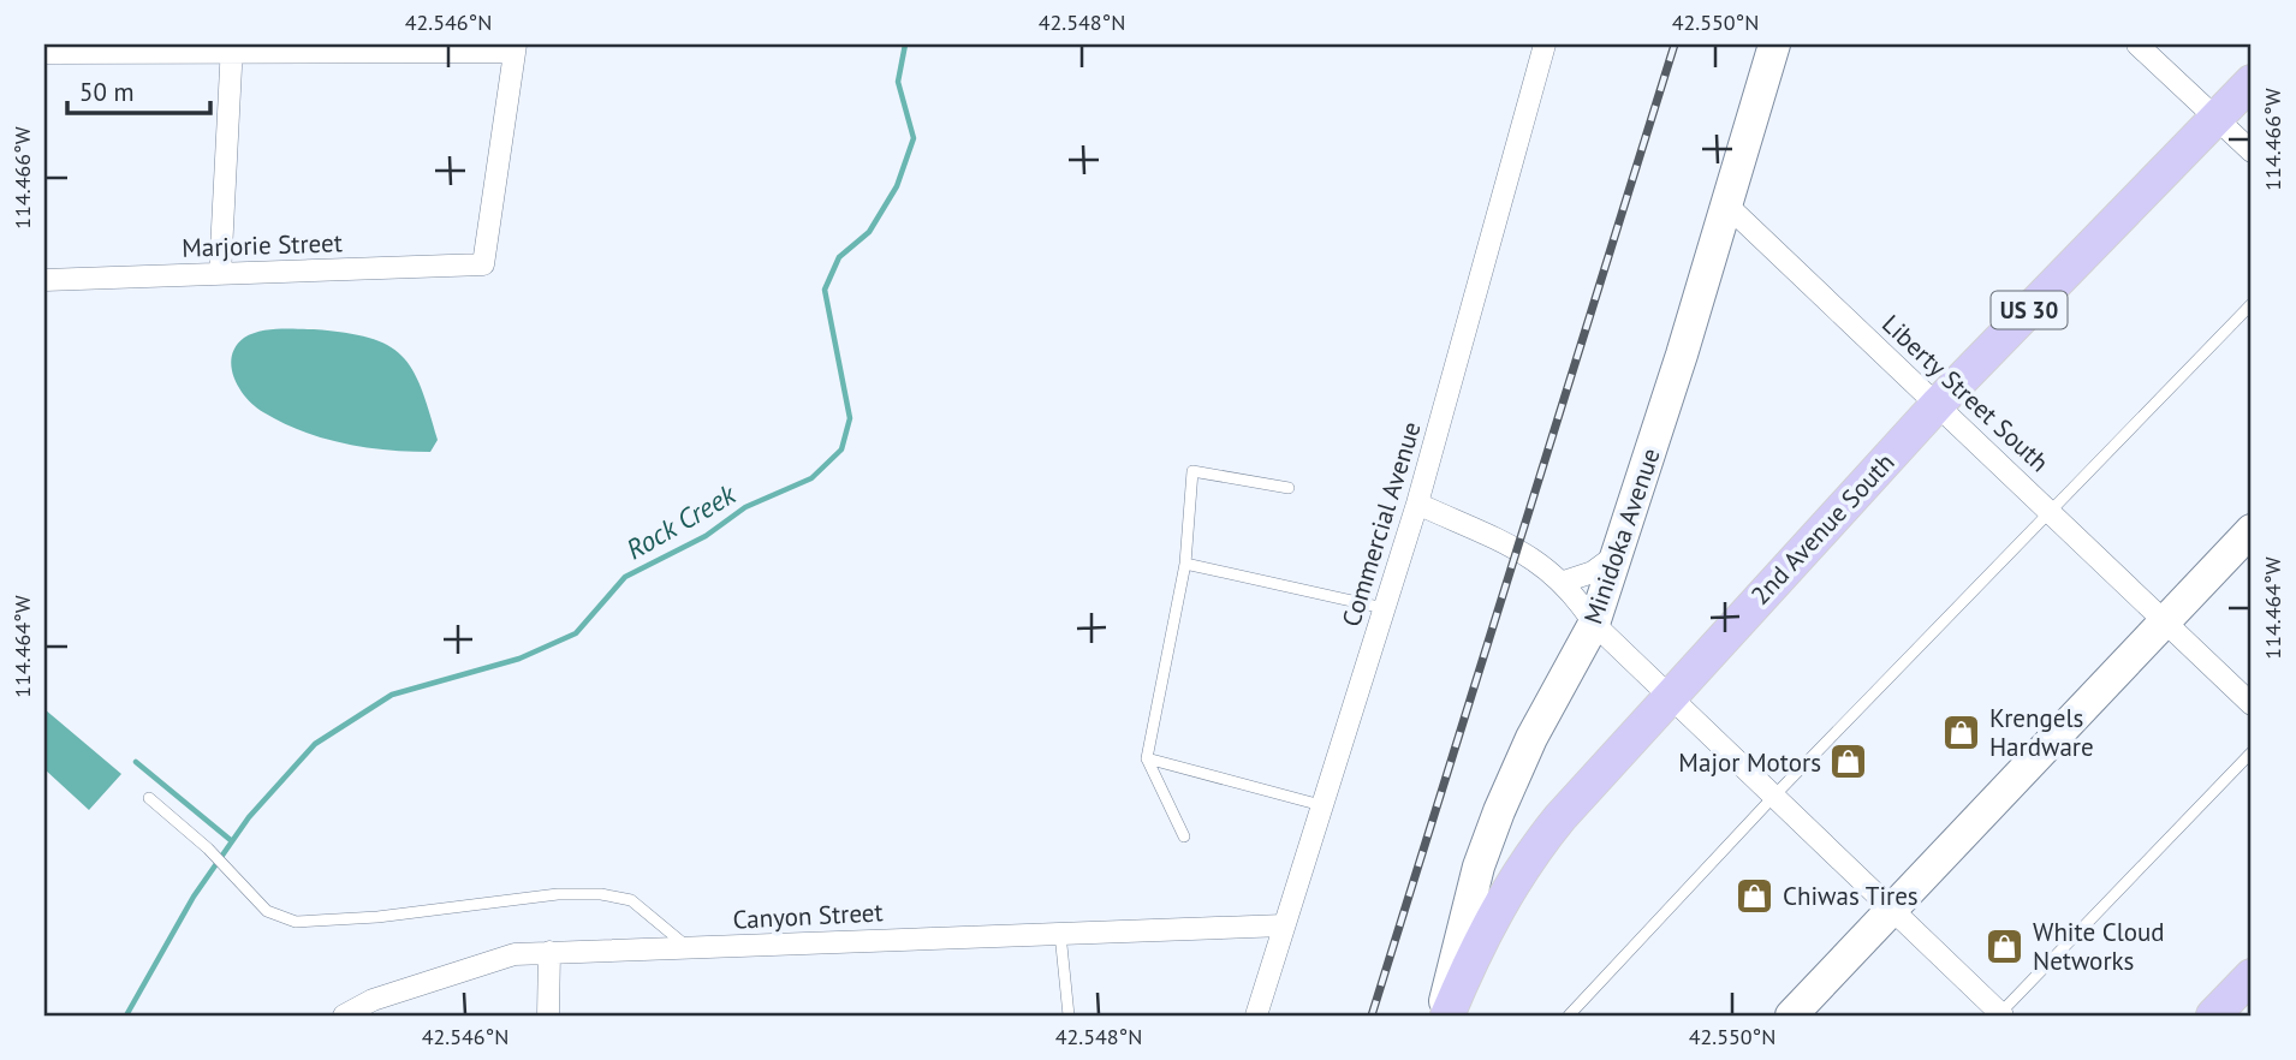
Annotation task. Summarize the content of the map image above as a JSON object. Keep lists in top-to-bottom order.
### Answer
{
  "streets": {
    "main road": ["US 30", "2nd Avenue South"],
    "street": [
      "Marjorie Street",
      "Liberty Street South",
      "Commercial Avenue",
      "Minidoka Avenue",
      "Canyon Street"
    ]
  },
  "crossings": [
    ["Liberty Street South", "2nd Avenue South"],
    ["Liberty Street South", "Minidoka Avenue"],
    ["Commercial Avenue", "Canyon Street"]
  ],
  "water": ["Rock Creek"],
  "places": {
    "shop": [
      "Krengels Hardware",
      "Major Motors",
      "Chiwas Tires",
      "White Cloud Networks"
    ]
  },
  "scale_bar": "50 m",
  "coordinates": [
    "42.546°N",
    "42.548°N",
    "42.550°N",
    "114.466°W",
    "114.464°W"
  ]
}
